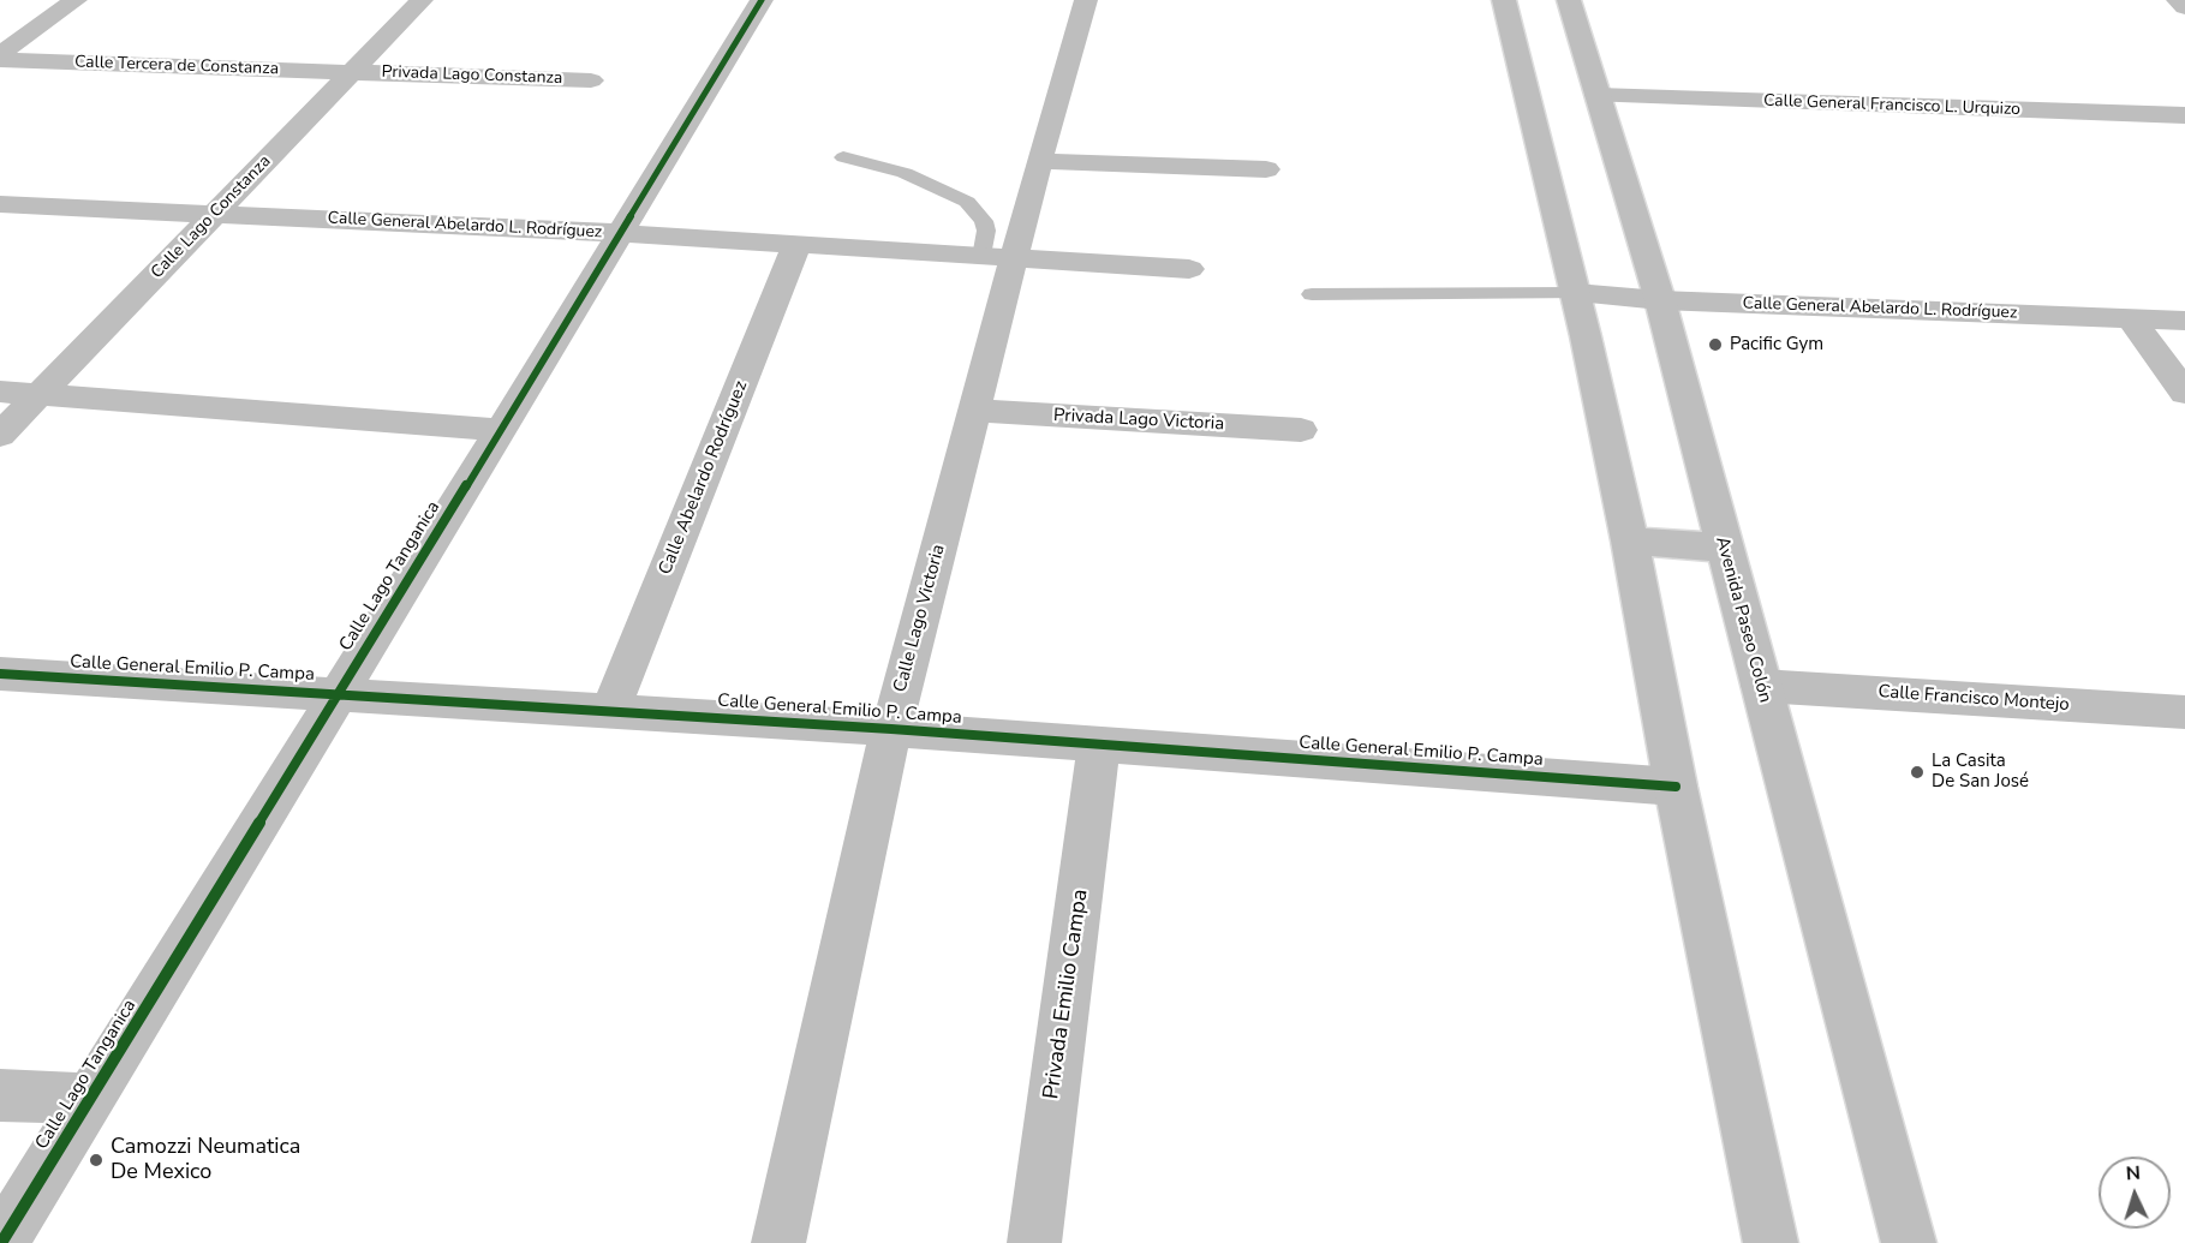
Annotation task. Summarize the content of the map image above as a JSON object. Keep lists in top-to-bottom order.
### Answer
{
  "streets": {
    "street": [
      "Calle Tercera de Constanza",
      "Privada Lago Constanza",
      "Calle General Francisco L. Urquizo",
      "Calle Lago Constanza",
      "Calle General Abelardo L. Rodríguez",
      "Privada Lago Victoria",
      "Calle Abelardo Rodríguez",
      "Calle Lago Tanganica",
      "Calle Lago Victoria",
      "Avenida Paseo Colón",
      "Calle General Emilio P. Campa",
      "Calle Francisco Montejo",
      "Privada Emilio Campa"
    ]
  },
  "crossings": [
    ["Calle Tercera de Constanza", "Privada Lago Constanza"],
    ["Calle Tercera de Constanza", "Calle Lago Constanza"],
    ["Privada Lago Constanza", "Calle Lago Constanza"],
    ["Calle General Francisco L. Urquizo", "Avenida Paseo Colón"],
    ["Calle Lago Constanza", "Calle General Abelardo L. Rodríguez"],
    ["Calle General Abelardo L. Rodríguez", "Calle Abelardo Rodríguez"],
    ["Calle General Abelardo L. Rodríguez", "Calle Lago Tanganica"],
    ["Calle General Abelardo L. Rodríguez", "Calle Lago Victoria"],
    ["Calle General Abelardo L. Rodríguez", "Avenida Paseo Colón"],
    ["Privada Lago Victoria", "Calle Lago Victoria"],
    ["Calle Abelardo Rodríguez", "Calle General Emilio P. Campa"],
    ["Calle Lago Tanganica", "Calle General Emilio P. Campa"],
    ["Calle Lago Victoria", "Calle General Emilio P. Campa"],
    ["Avenida Paseo Colón", "Calle Francisco Montejo"],
    ["Calle General Emilio P. Campa", "Privada Emilio Campa"]
  ],
  "places": ["Pacific Gym", "La Casita De San José", "Camozzi Neumatica De Mexico"],
  "north": "top"
}
